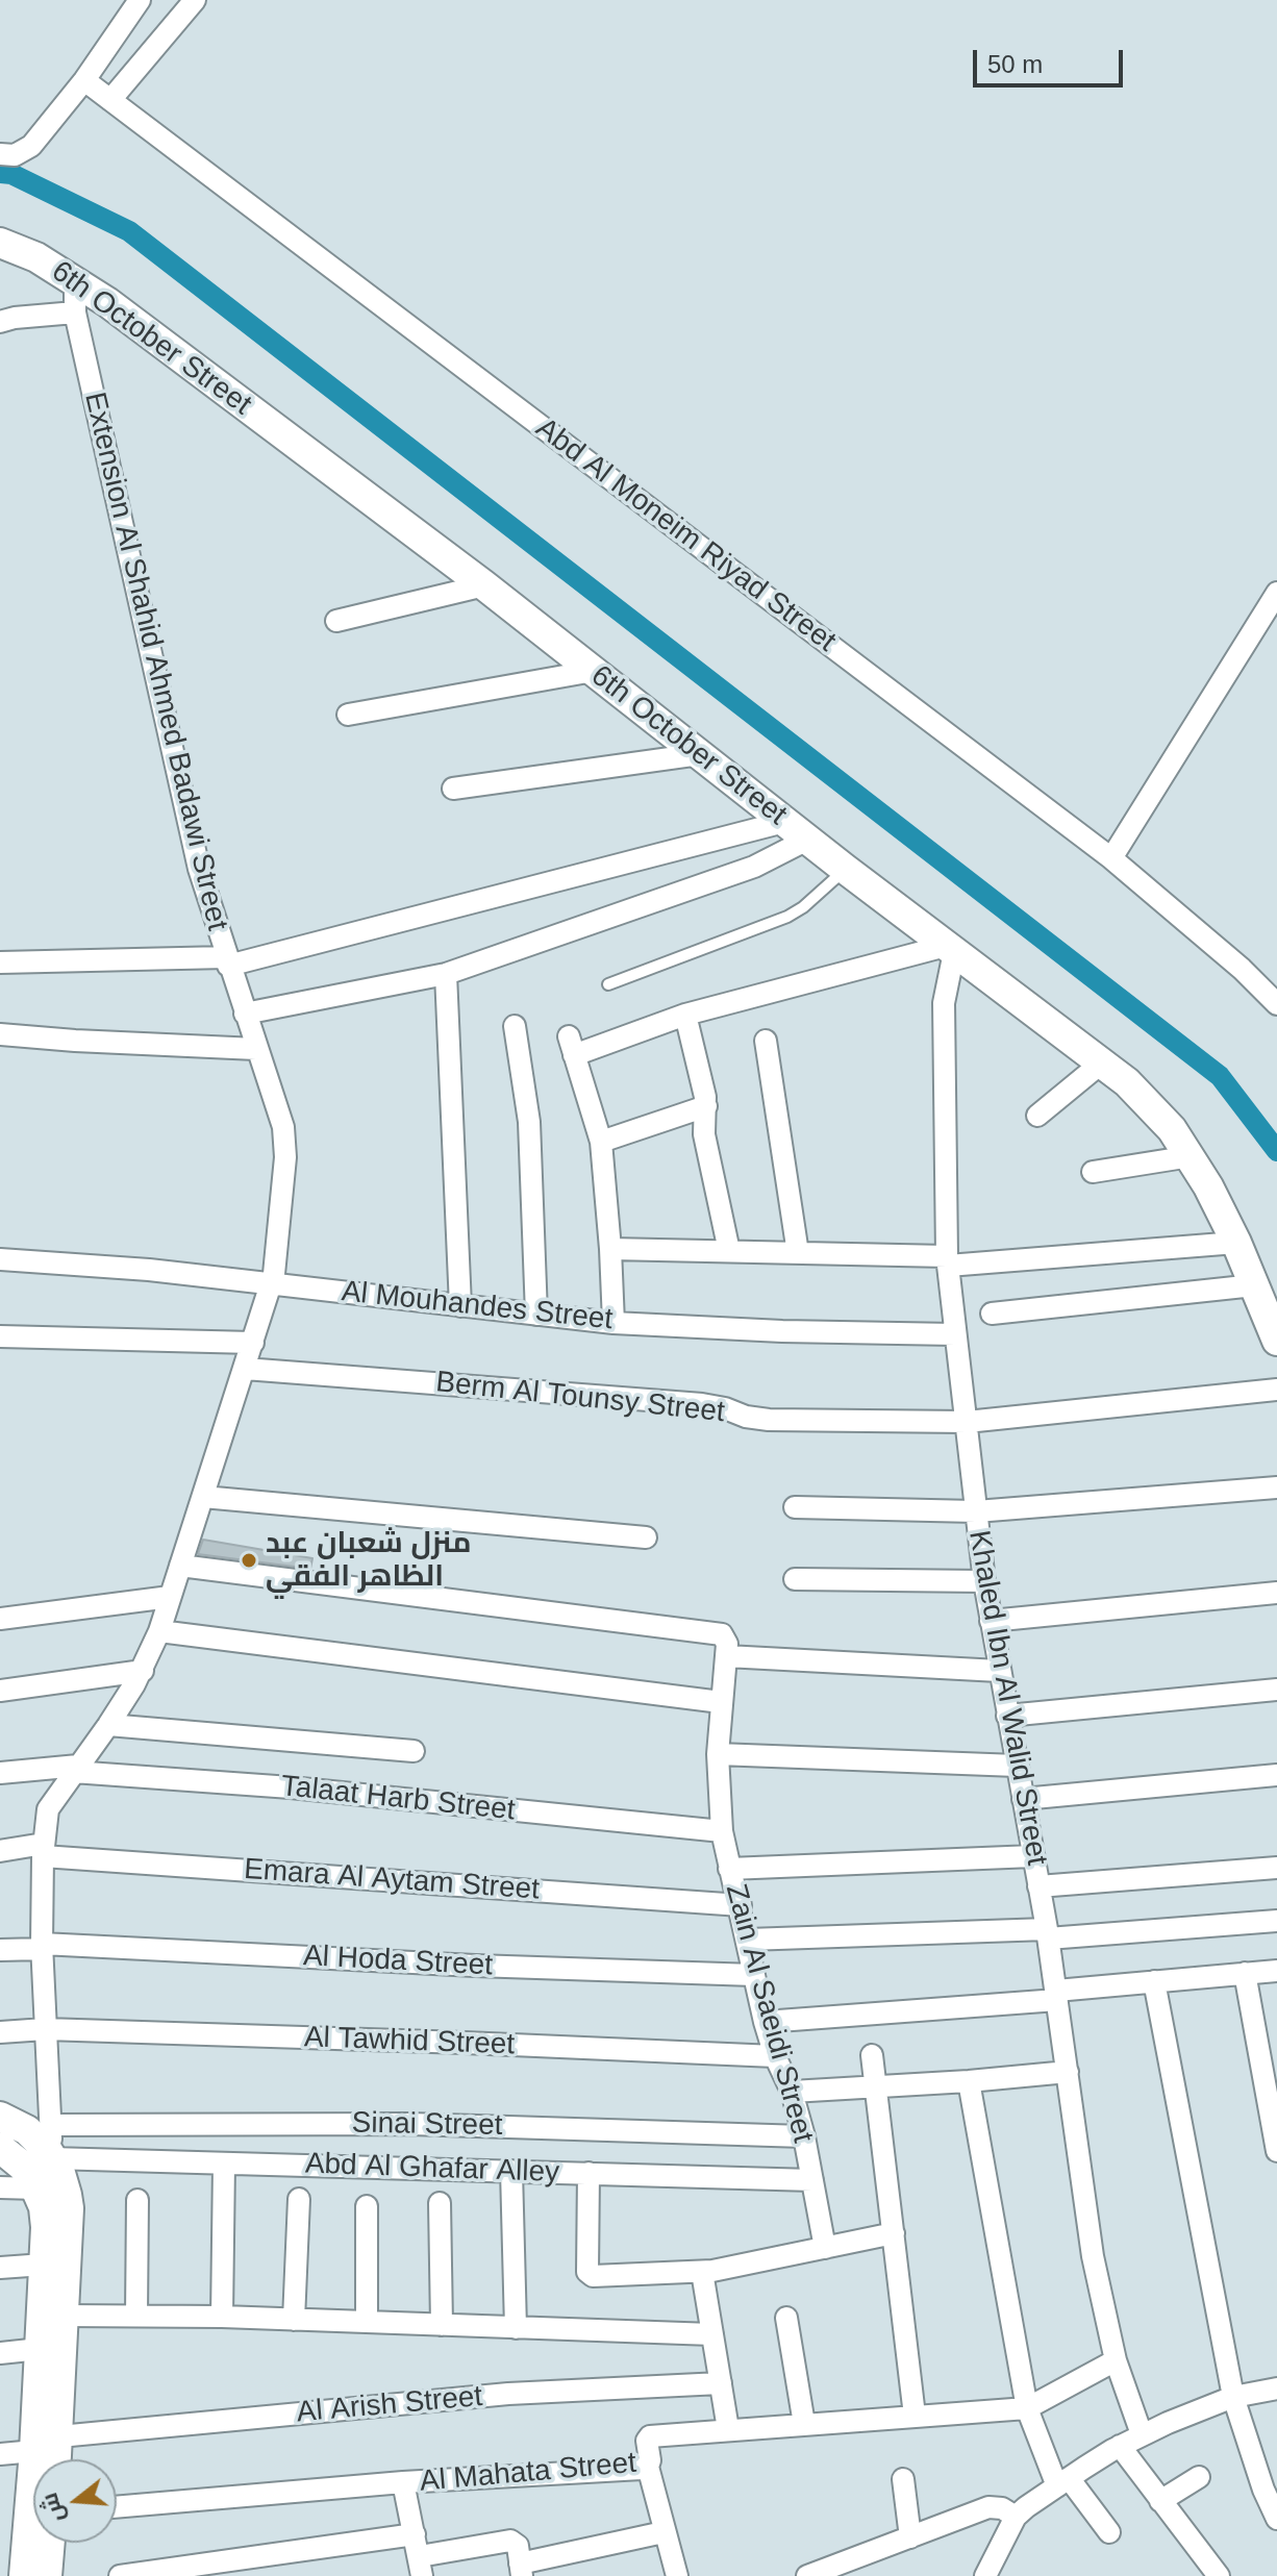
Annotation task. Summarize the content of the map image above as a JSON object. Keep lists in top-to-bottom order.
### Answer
{
  "streets": {
    "main road": ["6th October Street"],
    "street": [
      "Abd Al Moneim Riyad Street",
      "Extension Al Shahid Ahmed Badawi Street",
      "Al Mouhandes Street",
      "Berm Al Tounsy Street",
      "Khaled Ibn Al Walid Street",
      "Talaat Harb Street",
      "Emara Al Aytam Street",
      "Al Hoda Street",
      "Zain Al Saeidi Street",
      "Al Tawhid Street",
      "Sinai Street",
      "Abd Al Ghafar Alley",
      "Al Arish Street",
      "Al Mahata Street"
    ]
  },
  "crossings": [
    ["6th October Street", "Extension Al Shahid Ahmed Badawi Street"],
    ["6th October Street", "Khaled Ibn Al Walid Street"],
    ["Extension Al Shahid Ahmed Badawi Street", "Al Mouhandes Street"],
    ["Extension Al Shahid Ahmed Badawi Street", "Berm Al Tounsy Street"],
    ["Extension Al Shahid Ahmed Badawi Street", "Talaat Harb Street"],
    ["Extension Al Shahid Ahmed Badawi Street", "Emara Al Aytam Street"],
    ["Extension Al Shahid Ahmed Badawi Street", "Al Hoda Street"],
    ["Extension Al Shahid Ahmed Badawi Street", "Zain Al Saeidi Street"],
    ["Extension Al Shahid Ahmed Badawi Street", "Al Tawhid Street"],
    ["Extension Al Shahid Ahmed Badawi Street", "Sinai Street"],
    ["Extension Al Shahid Ahmed Badawi Street", "Abd Al Ghafar Alley"],
    ["Al Mouhandes Street", "Khaled Ibn Al Walid Street"],
    ["Berm Al Tounsy Street", "Khaled Ibn Al Walid Street"],
    ["Khaled Ibn Al Walid Street", "Al Mahata Street"],
    ["Talaat Harb Street", "Zain Al Saeidi Street"],
    ["Emara Al Aytam Street", "Zain Al Saeidi Street"],
    ["Al Hoda Street", "Zain Al Saeidi Street"],
    ["Zain Al Saeidi Street", "Al Tawhid Street"],
    ["Zain Al Saeidi Street", "Sinai Street"],
    ["Zain Al Saeidi Street", "Abd Al Ghafar Alley"],
    ["Sinai Street", "Abd Al Ghafar Alley"]
  ],
  "places": ["منزل شعبان عبد الظاهر الفقي"],
  "scale_bar": "50 m",
  "north": "left"
}
